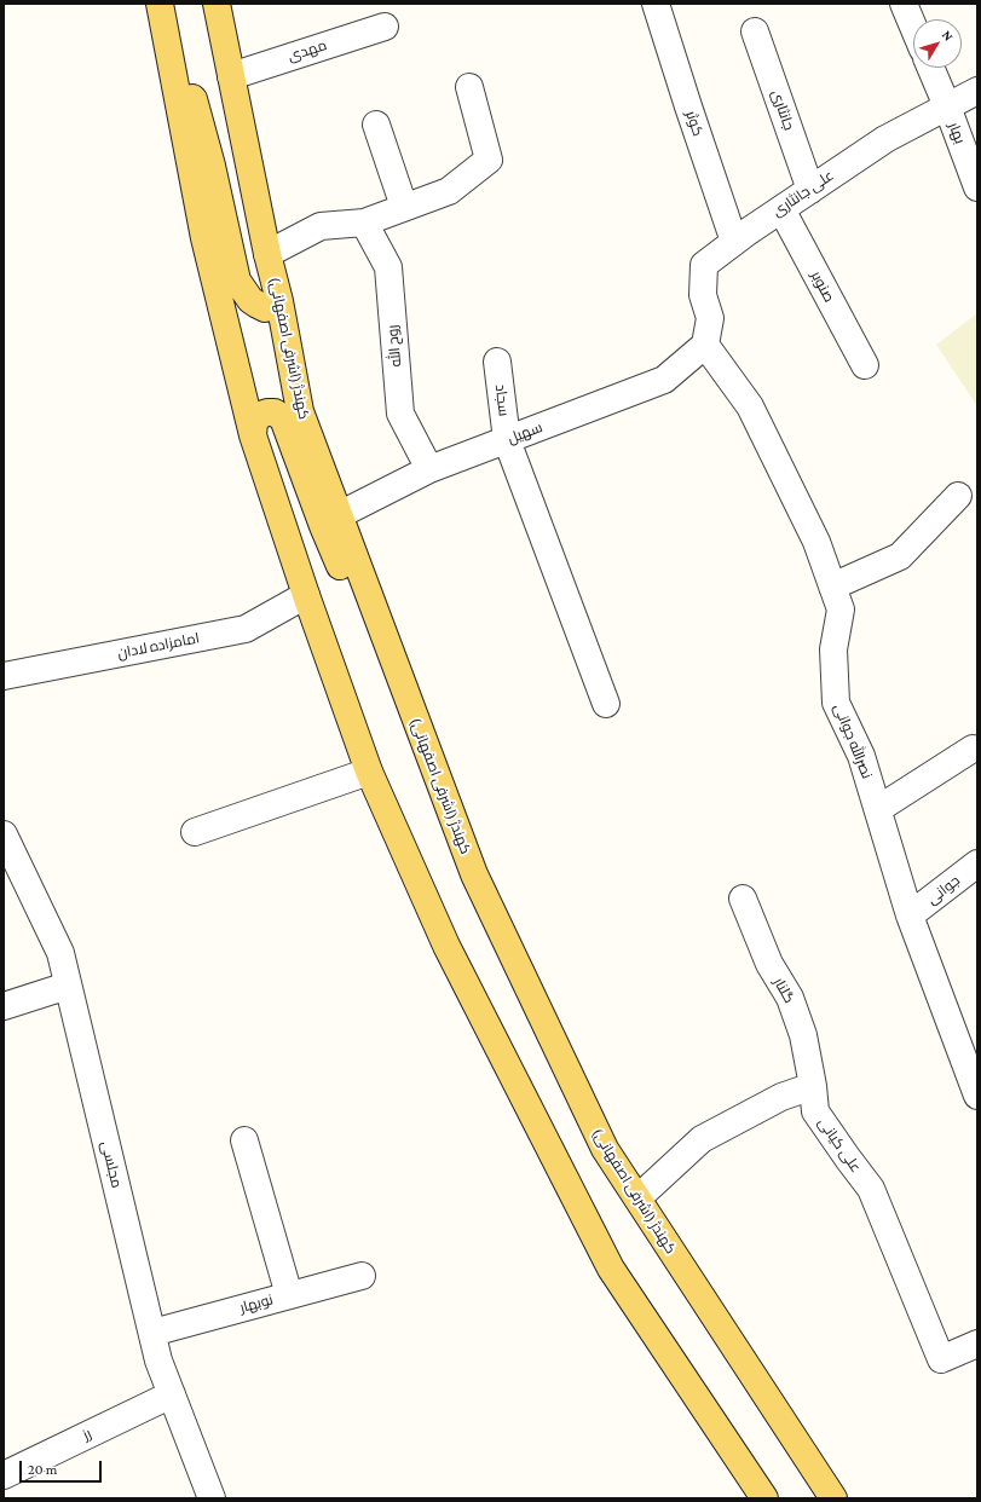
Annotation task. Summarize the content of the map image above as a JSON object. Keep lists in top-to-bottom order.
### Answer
{
  "streets": {
    "main road": ["کهندژ (اشرفی اصفهانی)"],
    "street": [
      "مهدی",
      "جانثاری",
      "کوثر",
      "بهار",
      "علی جانثاری",
      "صنوبر",
      "روح الله",
      "سجاد",
      "سهیل",
      "امامزاده لادان",
      "نصرالله جوانی",
      "جوانی",
      "گلنار",
      "علی کیانی",
      "مجلسی",
      "نوبهار",
      "رز"
    ]
  },
  "crossings": [
    ["مهدی", "کهندژ (اشرفی اصفهانی)"],
    ["جانثاری", "علی جانثاری"],
    ["کوثر", "علی جانثاری"],
    ["بهار", "علی جانثاری"],
    ["علی جانثاری", "صنوبر"],
    ["علی جانثاری", "سهیل"],
    ["علی جانثاری", "نصرالله جوانی"],
    ["روح الله", "سهیل"],
    ["کهندژ (اشرفی اصفهانی)", "سهیل"],
    ["سجاد", "سهیل"],
    ["سهیل", "نصرالله جوانی"],
    ["نصرالله جوانی", "جوانی"],
    ["گلنار", "علی کیانی"],
    ["مجلسی", "نوبهار"],
    ["مجلسی", "رز"]
  ],
  "scale_bar": "20 m",
  "north": "top right"
}
